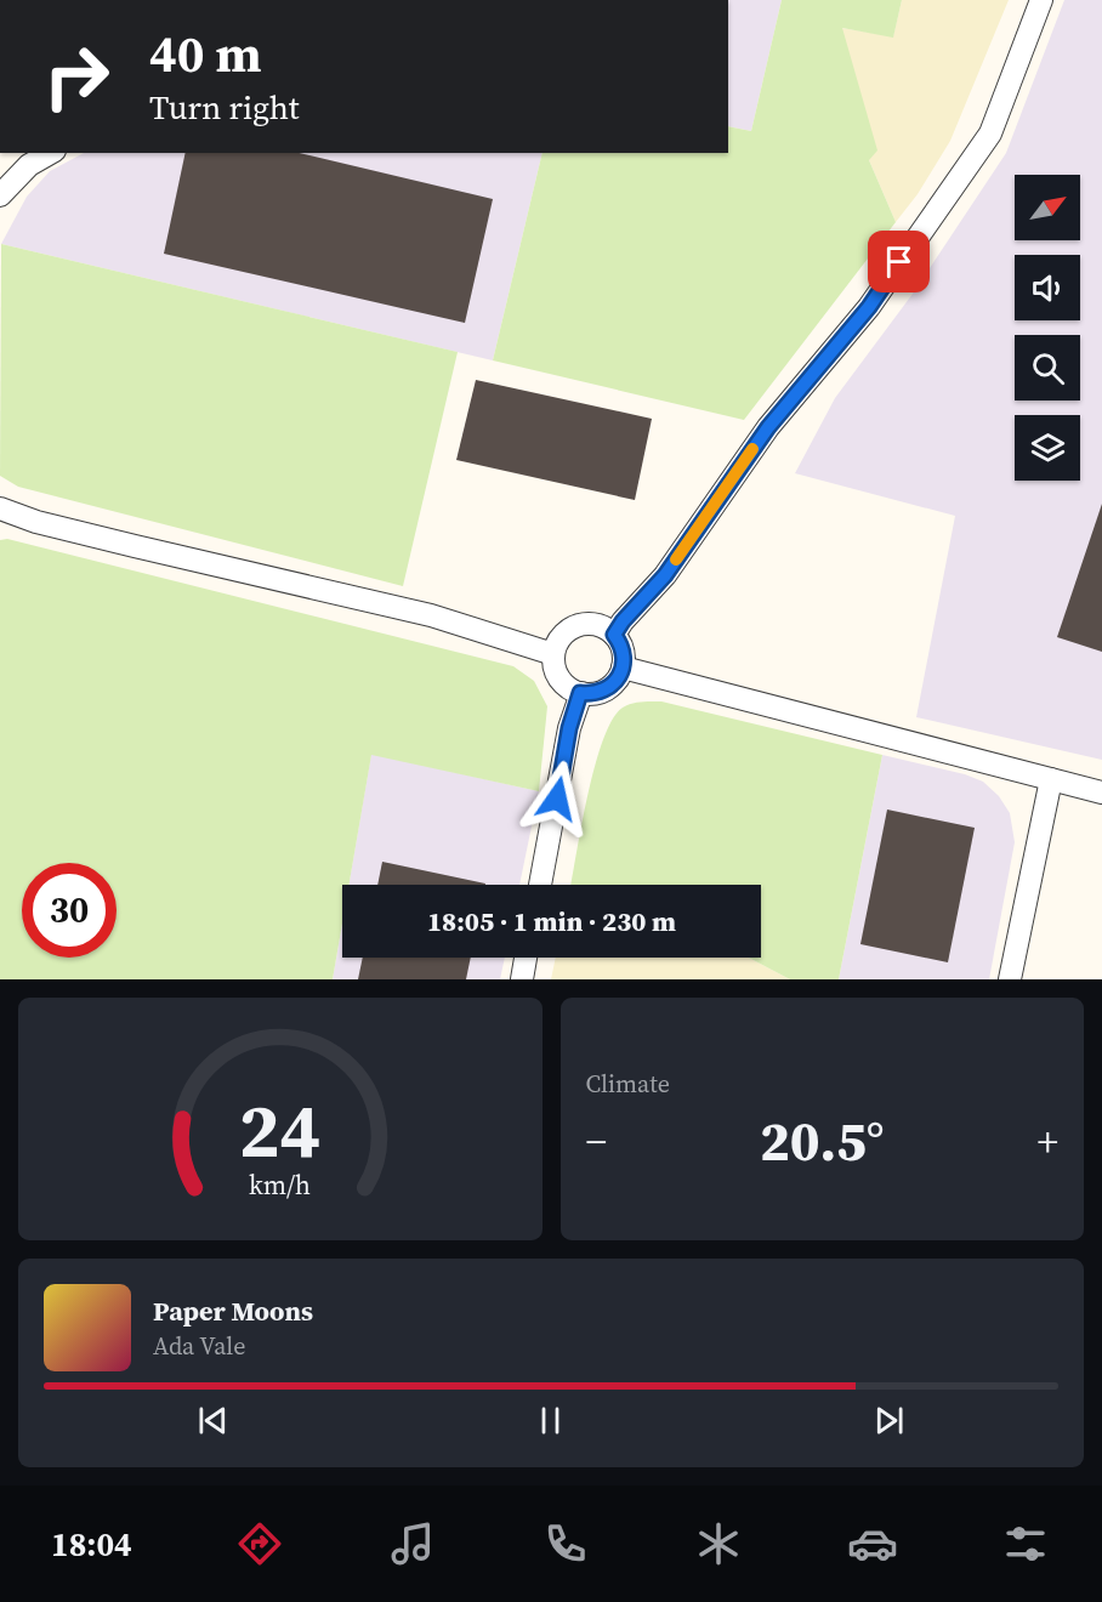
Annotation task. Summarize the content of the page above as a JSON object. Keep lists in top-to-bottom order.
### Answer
{
  "north": "top right",
  "page": {
    "turn": ["40 m", "Turn right"],
    "limit": "30",
    "trip": "18:05 · 1 min · 230 m",
    "tile": "Climate",
    "heat": ["−", "20.5°", "+"],
    "song": ["Paper Moons", "Ada Vale"],
    "tabs": "18:04",
    "gauge": ["24", "km/h"]
  }
}
